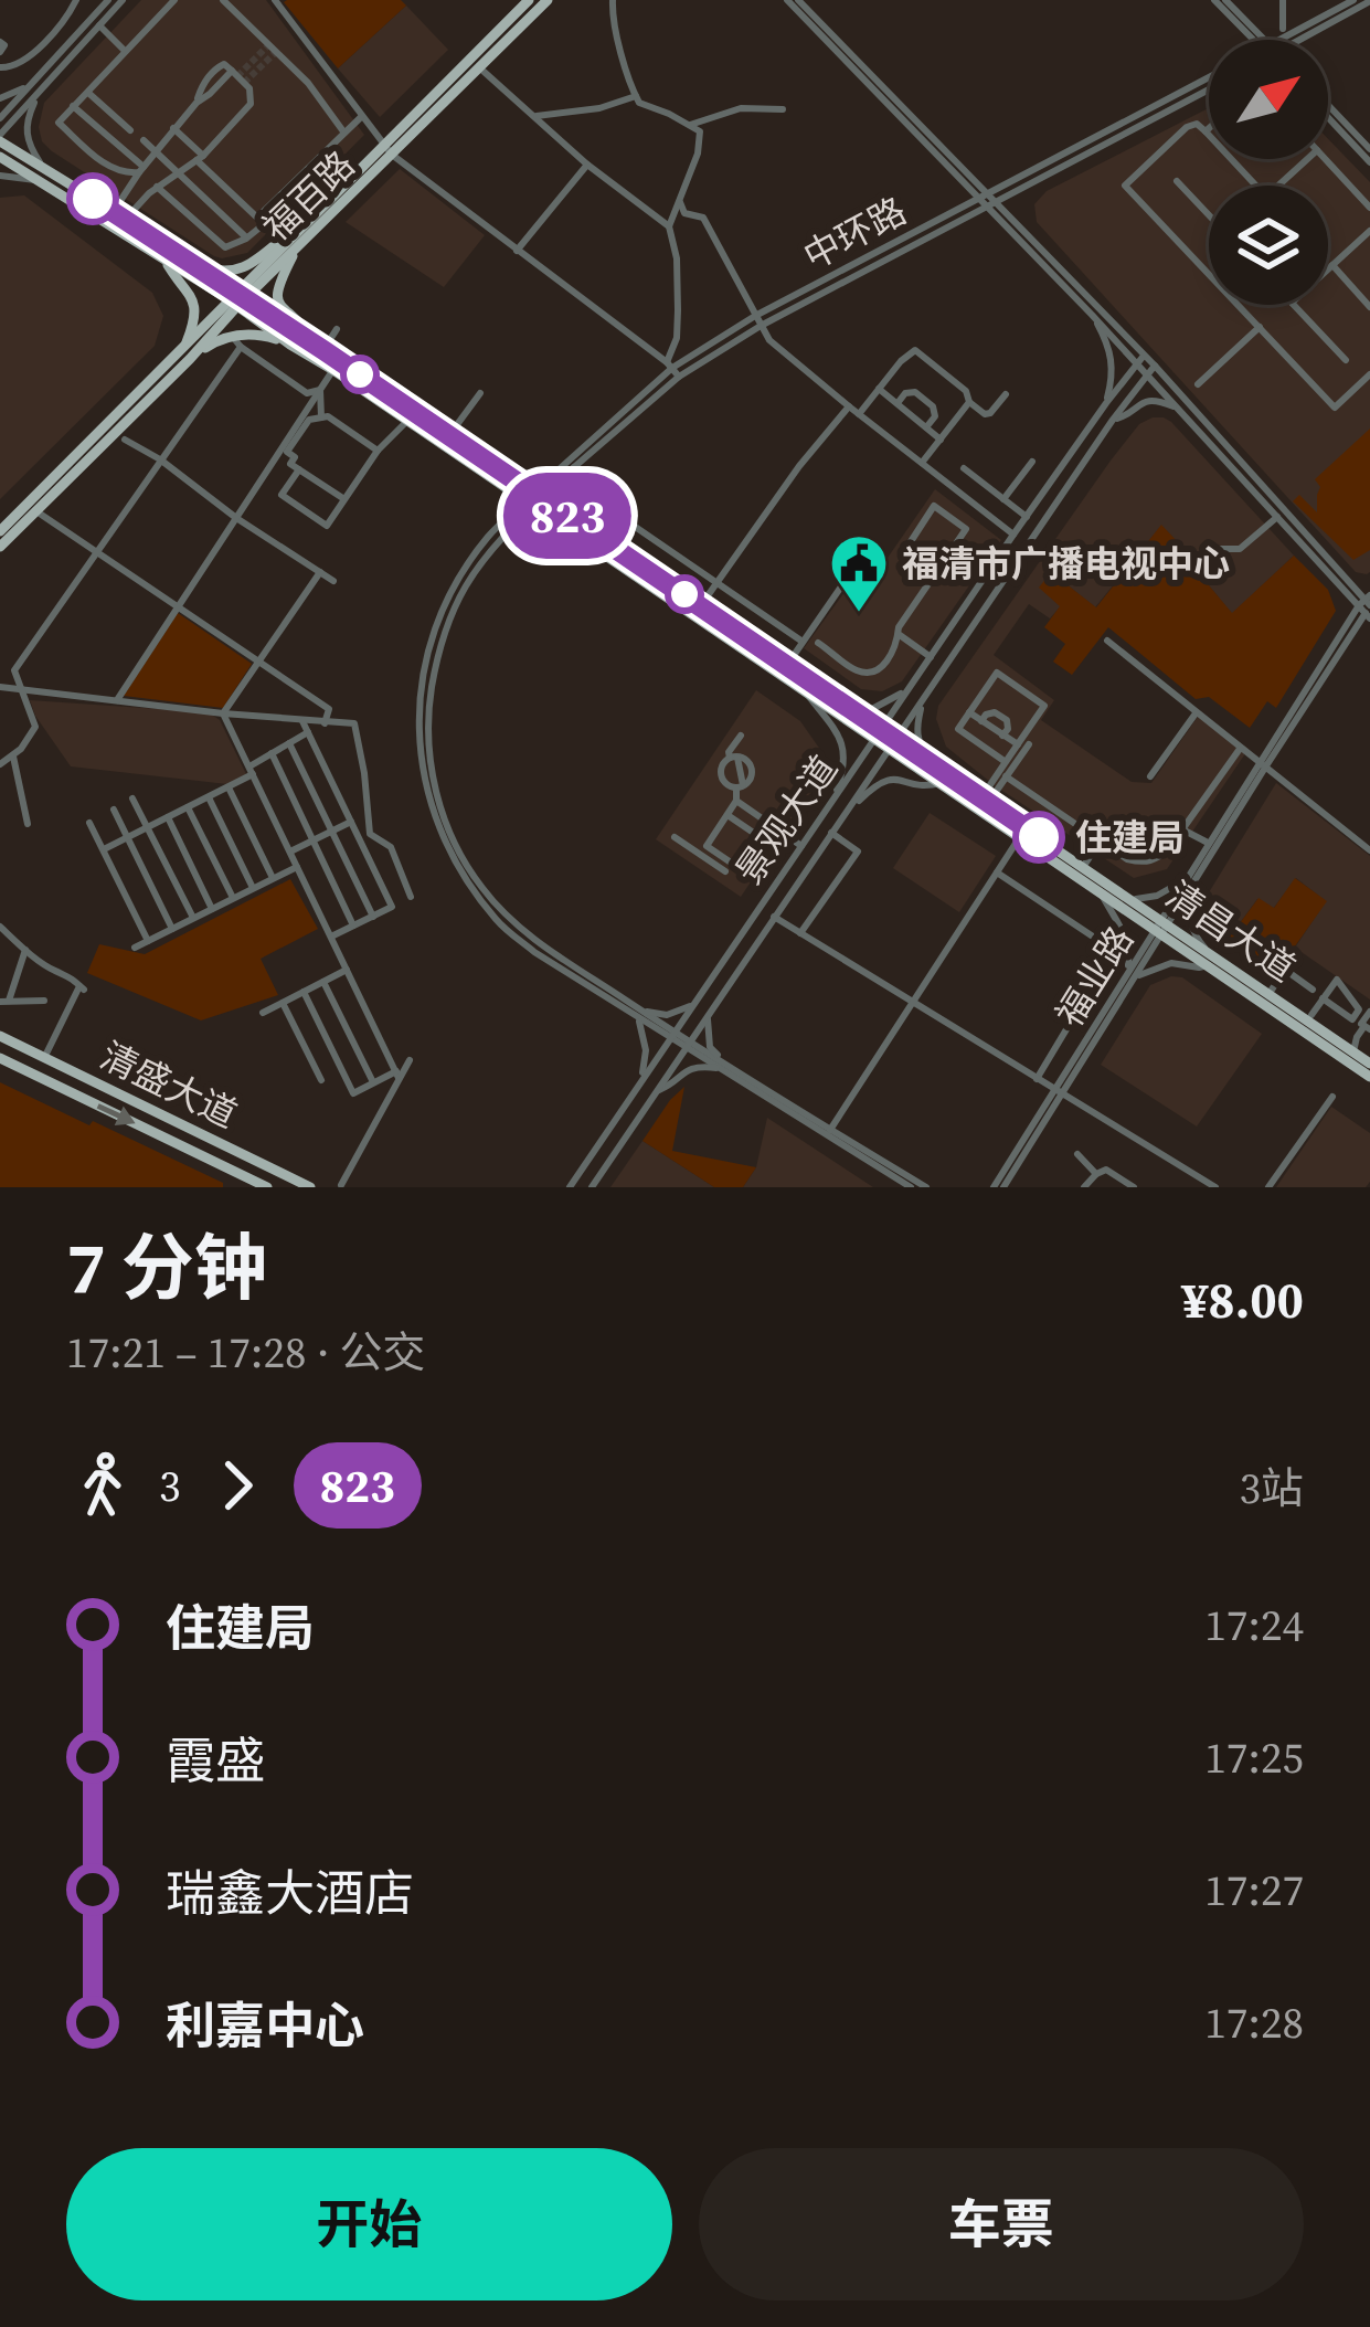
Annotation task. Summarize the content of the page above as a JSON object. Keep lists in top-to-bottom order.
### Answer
{
  "streets": {
    "main road": ["福百路", "清昌大道", "清盛大道"],
    "street": ["中环路", "景观大道", "福业路"]
  },
  "crossings": [
    ["福百路", "清昌大道"],
    ["中环路", "景观大道"],
    ["中环路", "清昌大道"],
    ["景观大道", "清昌大道"],
    ["清昌大道", "福业路"]
  ],
  "places": {
    "public building": ["福清市广播电视中心"],
    "other": ["住建局"]
  },
  "lines": ["bus line 823"],
  "north": "top right",
  "page": {
    "on_map": "823",
    "heading": ["7 分钟", "17:21 – 17:28 · 公交", "¥8.00"],
    "legs": ["3", "823", "3站"],
    "list": [
      {
        "name": "住建局",
        "value": "17:24"
      },
      {
        "name": "霞盛",
        "value": "17:25"
      },
      {
        "name": "瑞鑫大酒店",
        "value": "17:27"
      },
      {
        "name": "利嘉中心",
        "value": "17:28"
      }
    ],
    "buttons": ["开始", "车票"]
  }
}
